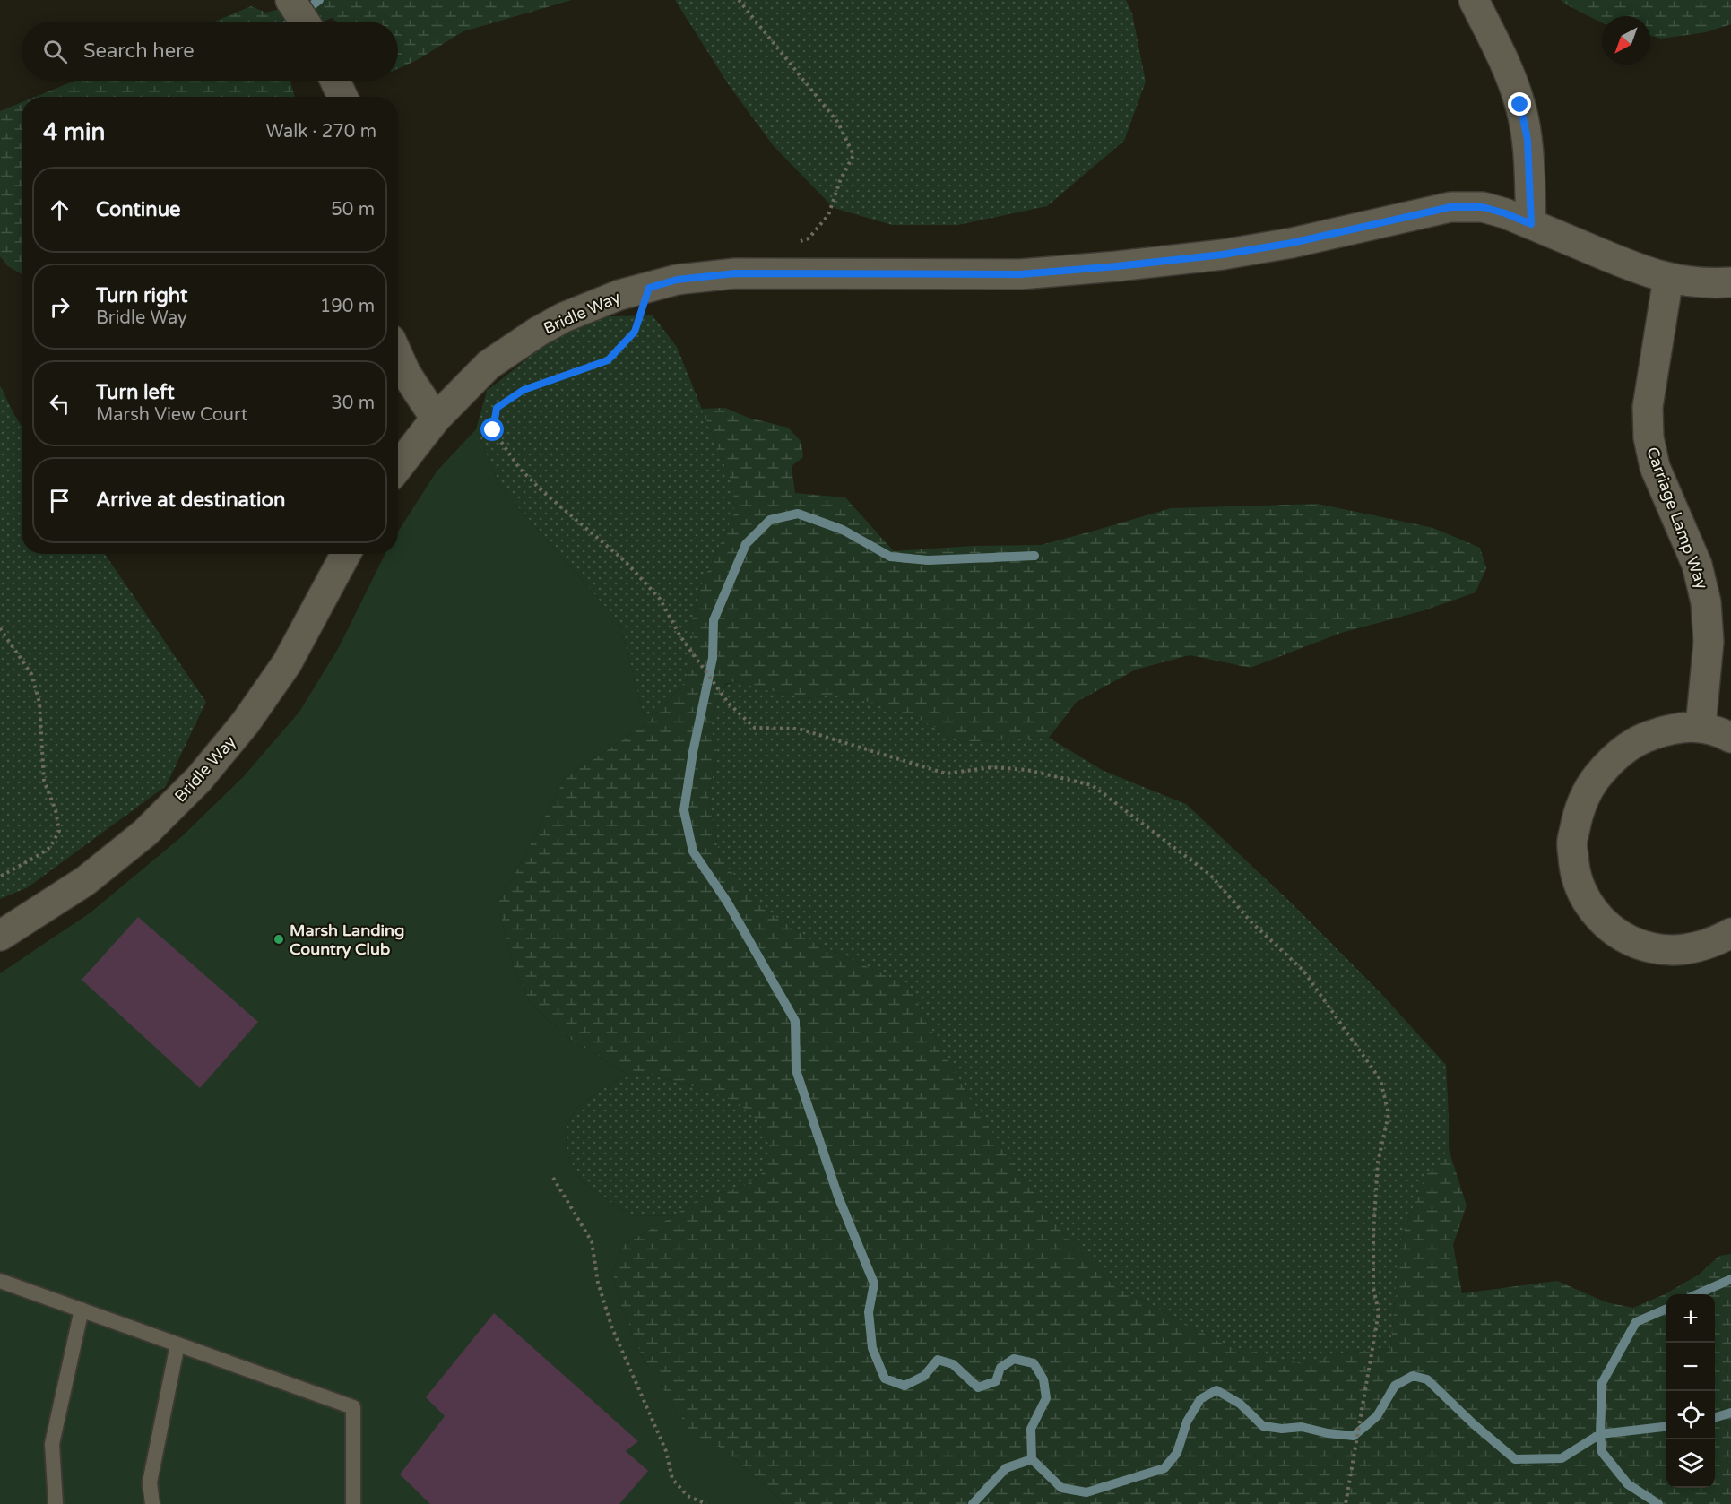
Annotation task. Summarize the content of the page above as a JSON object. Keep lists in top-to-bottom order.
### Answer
{
  "streets": {
    "street": ["Bridle Way", "Carriage Lamp Way"]
  },
  "crossings": [
    ["Bridle Way", "Carriage Lamp Way"]
  ],
  "places": ["Marsh Landing Country Club"],
  "north": "bottom left",
  "page": {
    "search": "Search here",
    "heading": ["4 min", "Walk · 270 m"],
    "list": [
      ["Continue", "50 m"],
      ["Turn right", "Bridle Way", "190 m"],
      ["Turn left", "Marsh View Court", "30 m"],
      "Arrive at destination"
    ],
    "map_buttons": ["+", "−"]
  }
}
